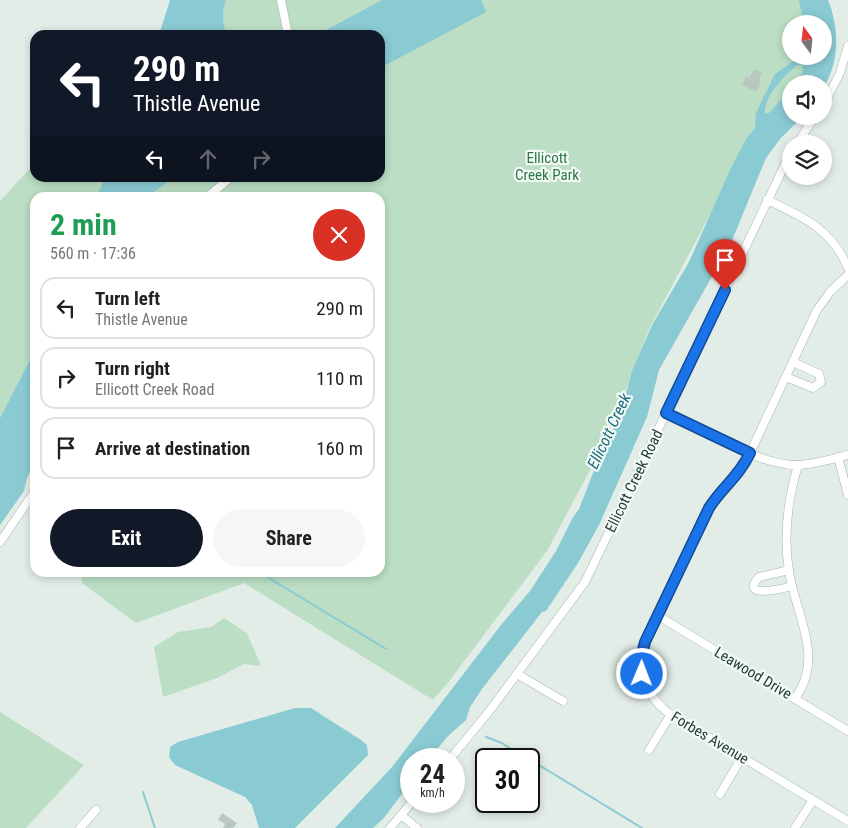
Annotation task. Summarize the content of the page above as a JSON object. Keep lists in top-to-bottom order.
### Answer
{
  "streets": {
    "street": ["Ellicott Creek Road", "Leawood Drive", "Forbes Avenue"]
  },
  "crossings": [
    ["Leawood Drive", "Forbes Avenue"]
  ],
  "water": ["Ellicott Creek"],
  "parks": ["Ellicott Creek Park"],
  "north": "top",
  "page": {
    "turn": ["290 m", "Thistle Avenue"],
    "heading": ["2 min", "560 m · 17:36"],
    "list": [
      {
        "name": "Turn left",
        "note": "Thistle Avenue",
        "value": "290 m"
      },
      {
        "name": "Turn right",
        "note": "Ellicott Creek Road",
        "value": "110 m"
      },
      {
        "name": "Arrive at destination",
        "value": "160 m"
      }
    ],
    "buttons": ["Exit", "Share"],
    "speed": "24 km/h",
    "limit": "30"
  }
}
